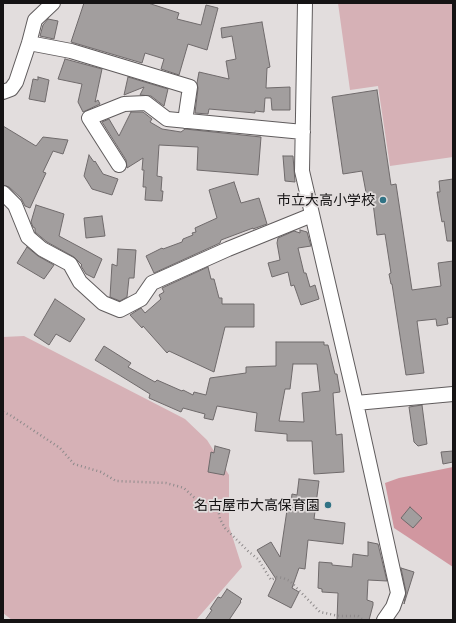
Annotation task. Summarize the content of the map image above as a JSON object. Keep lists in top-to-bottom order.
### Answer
{
  "places": ["市立大高小学校", "名古屋市大高保育園"]
}
